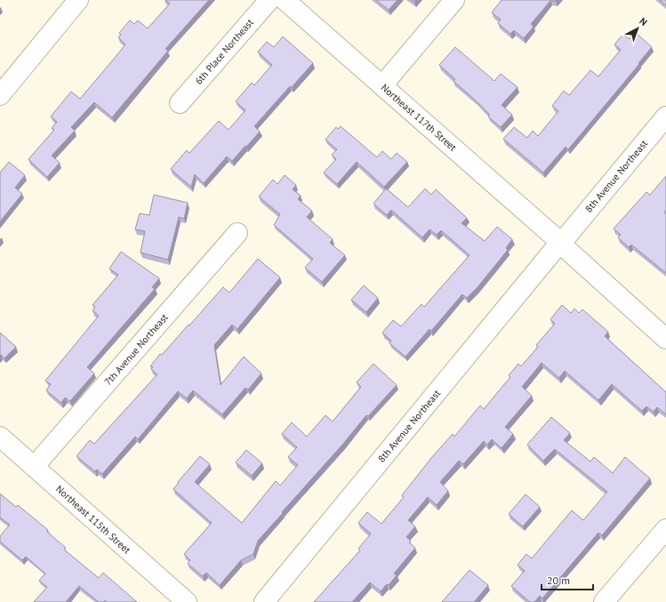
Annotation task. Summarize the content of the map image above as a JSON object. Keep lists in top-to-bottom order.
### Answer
{
  "streets": {
    "street": [
      "6th Place Northeast",
      "Northeast 117th Street",
      "8th Avenue Northeast",
      "7th Avenue Northeast",
      "Northeast 115th Street"
    ]
  },
  "crossings": [
    ["Northeast 117th Street", "8th Avenue Northeast"],
    ["7th Avenue Northeast", "Northeast 115th Street"]
  ],
  "scale_bar": "20 m",
  "north": "top right"
}
